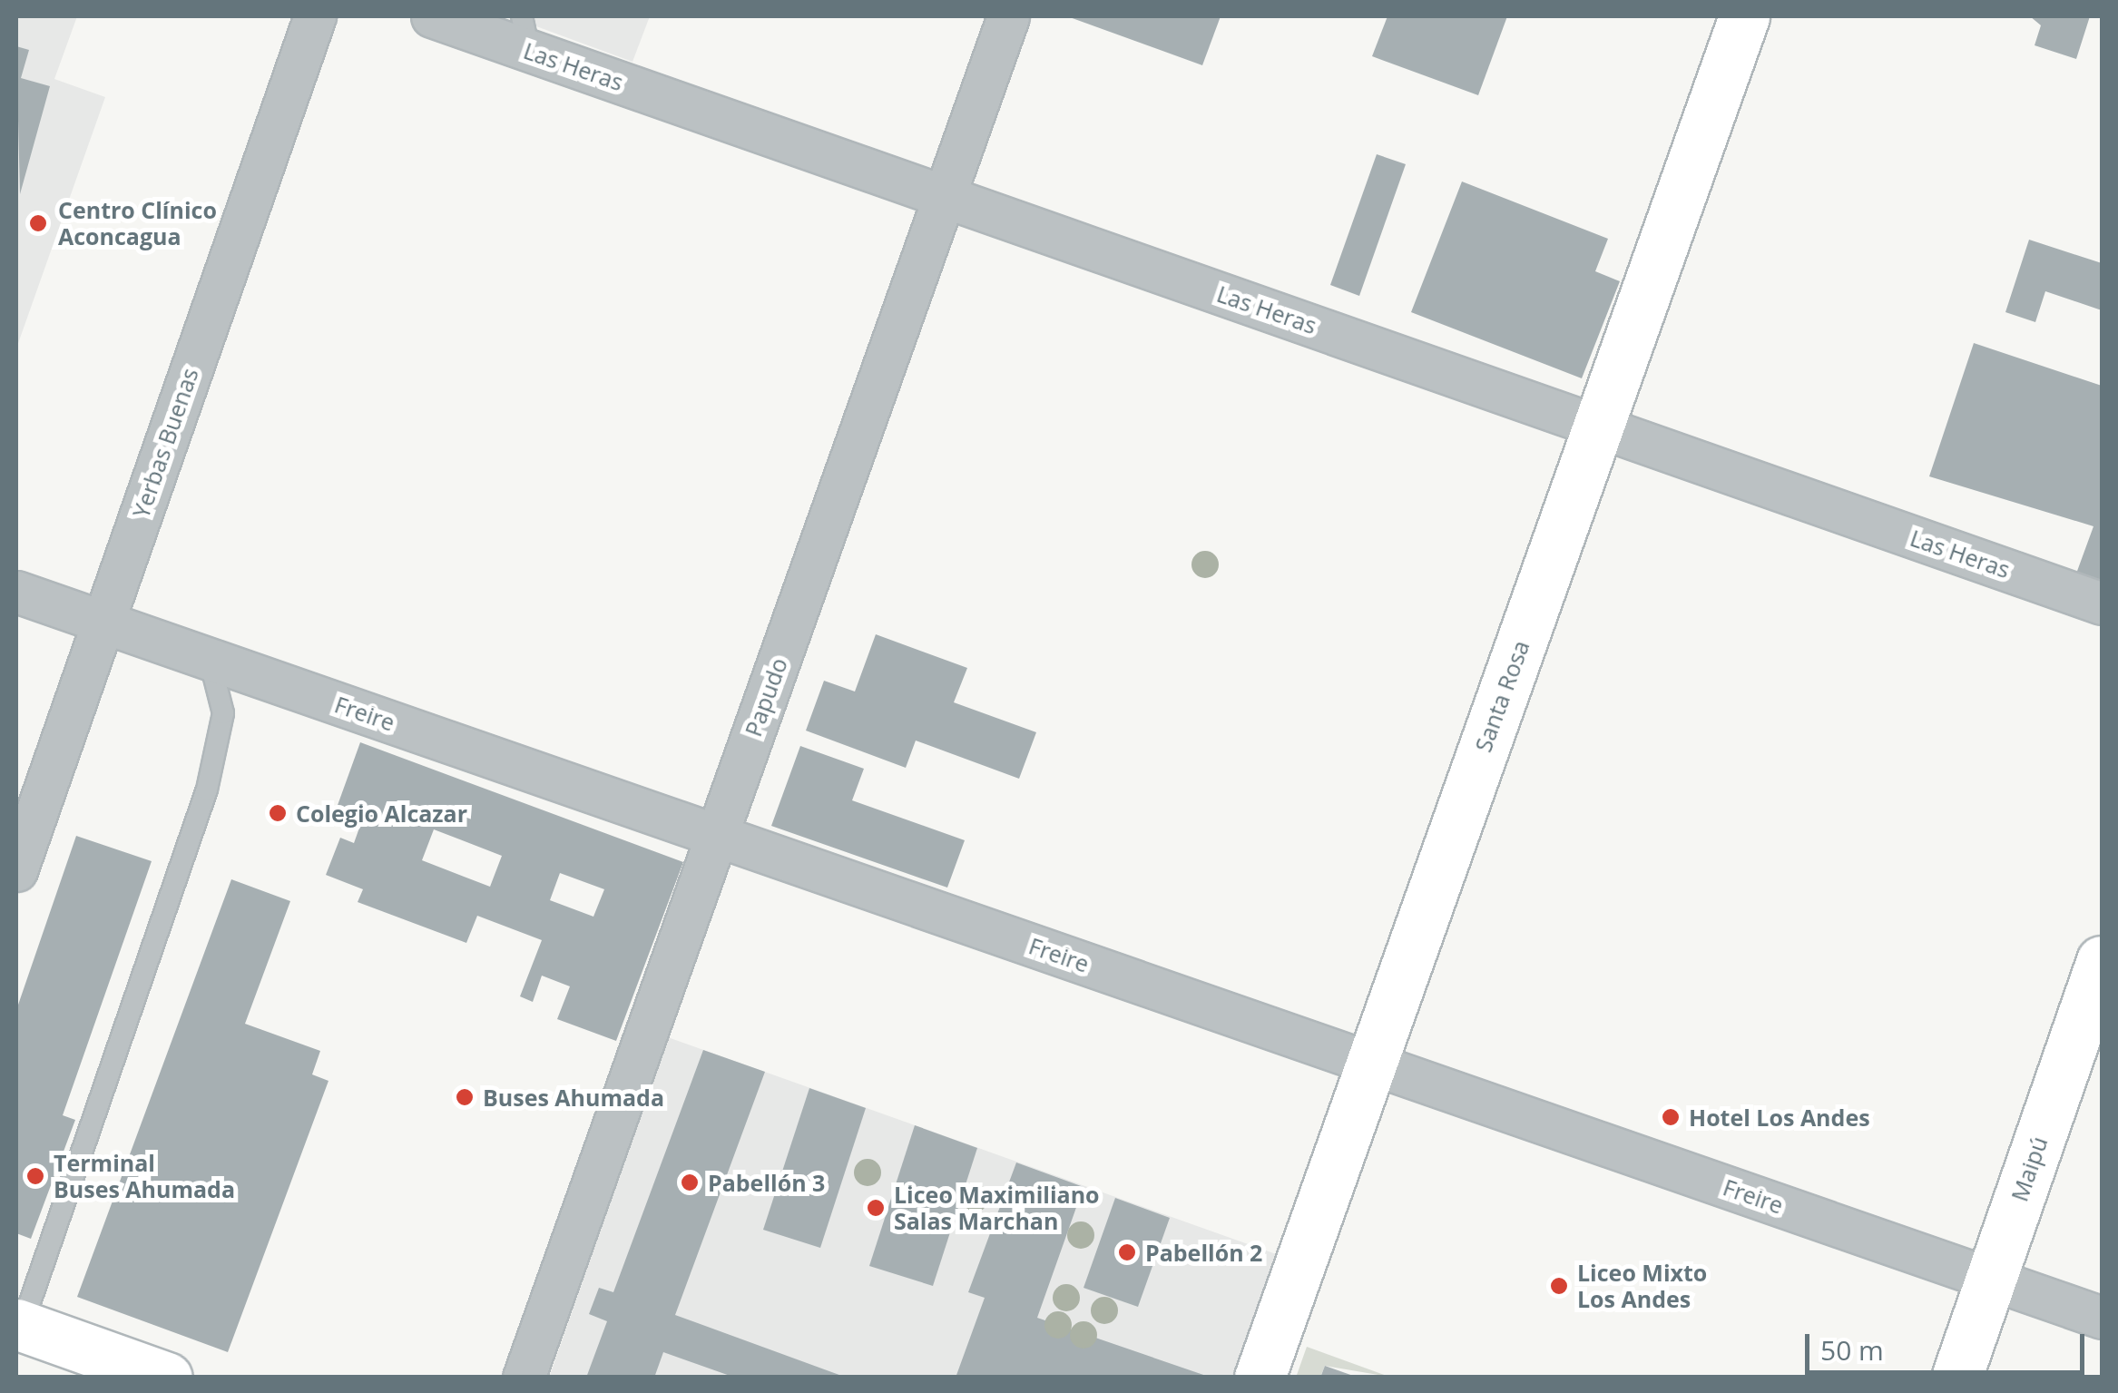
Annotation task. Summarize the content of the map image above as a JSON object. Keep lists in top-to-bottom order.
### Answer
{
  "streets": {
    "main road": ["Santa Rosa", "Maipú"],
    "street": [
      "Las Heras",
      "Yerbas Buenas",
      "Papudo",
      "Freire"
    ]
  },
  "crossings": [
    ["Las Heras", "Santa Rosa"],
    ["Las Heras", "Papudo"],
    ["Yerbas Buenas", "Freire"],
    ["Santa Rosa", "Freire"],
    ["Papudo", "Freire"],
    ["Freire", "Maipú"]
  ],
  "places": [
    "Centro Clínico Aconcagua",
    "Colegio Alcazar",
    "Buses Ahumada",
    "Hotel Los Andes",
    "Terminal Buses Ahumada",
    "Pabellón 3",
    "Liceo Maximiliano Salas Marchan",
    "Pabellón 2",
    "Liceo Mixto Los Andes"
  ],
  "scale_bar": "50 m"
}
